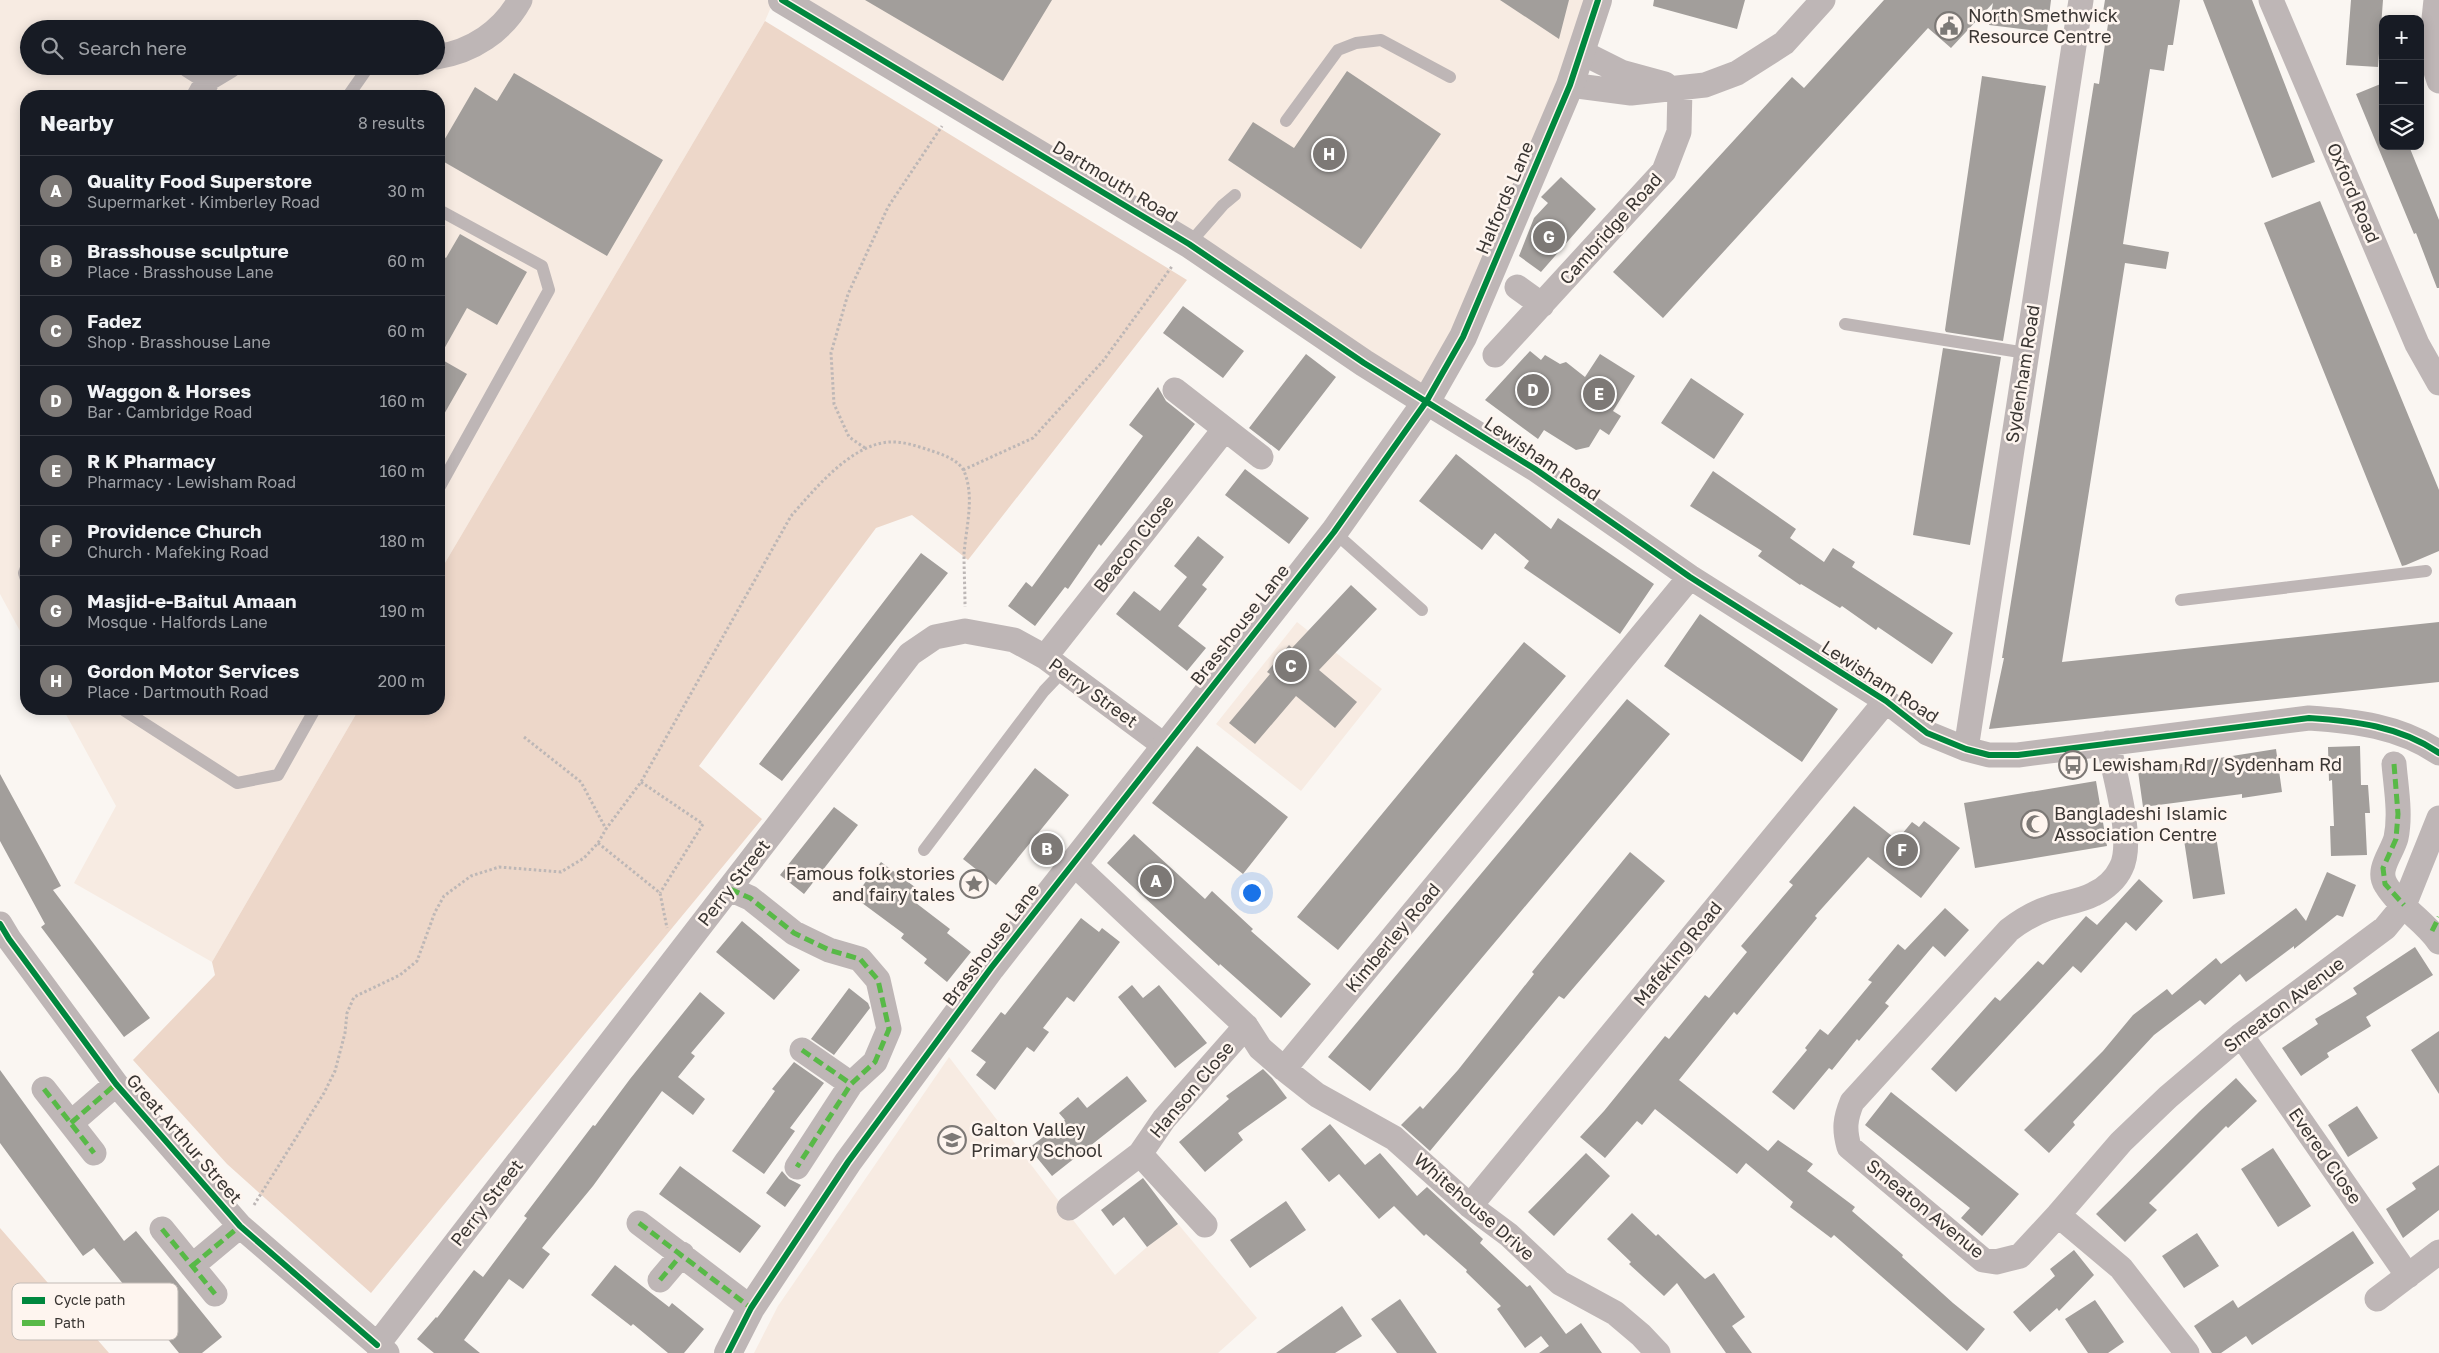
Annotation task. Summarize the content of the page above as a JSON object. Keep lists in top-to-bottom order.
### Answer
{
  "streets": {
    "street": [
      "Dartmouth Road",
      "Oxford Road",
      "Halfords Lane",
      "Cambridge Road",
      "Sydenham Road",
      "Lewisham Road",
      "Beacon Close",
      "Brasshouse Lane",
      "Perry Street",
      "Kimberley Road",
      "Mafeking Road",
      "Smeaton Avenue",
      "Hanson Close",
      "Great Arthur Street",
      "Evered Close",
      "Whitehouse Drive"
    ]
  },
  "crossings": [
    ["Dartmouth Road", "Halfords Lane"],
    ["Dartmouth Road", "Lewisham Road"],
    ["Dartmouth Road", "Brasshouse Lane"],
    ["Halfords Lane", "Lewisham Road"],
    ["Halfords Lane", "Brasshouse Lane"],
    ["Sydenham Road", "Lewisham Road"],
    ["Lewisham Road", "Brasshouse Lane"],
    ["Lewisham Road", "Kimberley Road"],
    ["Lewisham Road", "Mafeking Road"],
    ["Lewisham Road", "Smeaton Avenue"],
    ["Beacon Close", "Perry Street"],
    ["Brasshouse Lane", "Perry Street"],
    ["Perry Street", "Great Arthur Street"],
    ["Kimberley Road", "Whitehouse Drive"],
    ["Mafeking Road", "Whitehouse Drive"],
    ["Smeaton Avenue", "Evered Close"]
  ],
  "places": {
    "public building": ["North Smethwick Resource Centre"],
    "bus stop": ["Lewisham Rd / Sydenham Rd"],
    "mosque": ["Bangladeshi Islamic Association Centre"],
    "place": ["Famous folk stories and fairy tales"],
    "school or university": ["Galton Valley Primary School"]
  },
  "legend": ["Cycle path", "Path"],
  "page": {
    "map_buttons": ["+", "−"],
    "search": "Search here",
    "heading": ["Nearby", "8 results"],
    "pins": [
      "H",
      "G",
      "D",
      "E",
      "C",
      "B",
      "F",
      "A"
    ],
    "list": [
      {
        "mark": "A",
        "name": "Quality Food Superstore",
        "note": "Supermarket · Kimberley Road",
        "value": "30 m"
      },
      {
        "mark": "B",
        "name": "Brasshouse sculpture",
        "note": "Place · Brasshouse Lane",
        "value": "60 m"
      },
      {
        "mark": "C",
        "name": "Fadez",
        "note": "Shop · Brasshouse Lane",
        "value": "60 m"
      },
      {
        "mark": "D",
        "name": "Waggon & Horses",
        "note": "Bar · Cambridge Road",
        "value": "160 m"
      },
      {
        "mark": "E",
        "name": "R K Pharmacy",
        "note": "Pharmacy · Lewisham Road",
        "value": "160 m"
      },
      {
        "mark": "F",
        "name": "Providence Church",
        "note": "Church · Mafeking Road",
        "value": "180 m"
      },
      {
        "mark": "G",
        "name": "Masjid-e-Baitul Amaan",
        "note": "Mosque · Halfords Lane",
        "value": "190 m"
      },
      {
        "mark": "H",
        "name": "Gordon Motor Services",
        "note": "Place · Dartmouth Road",
        "value": "200 m"
      }
    ]
  }
}
